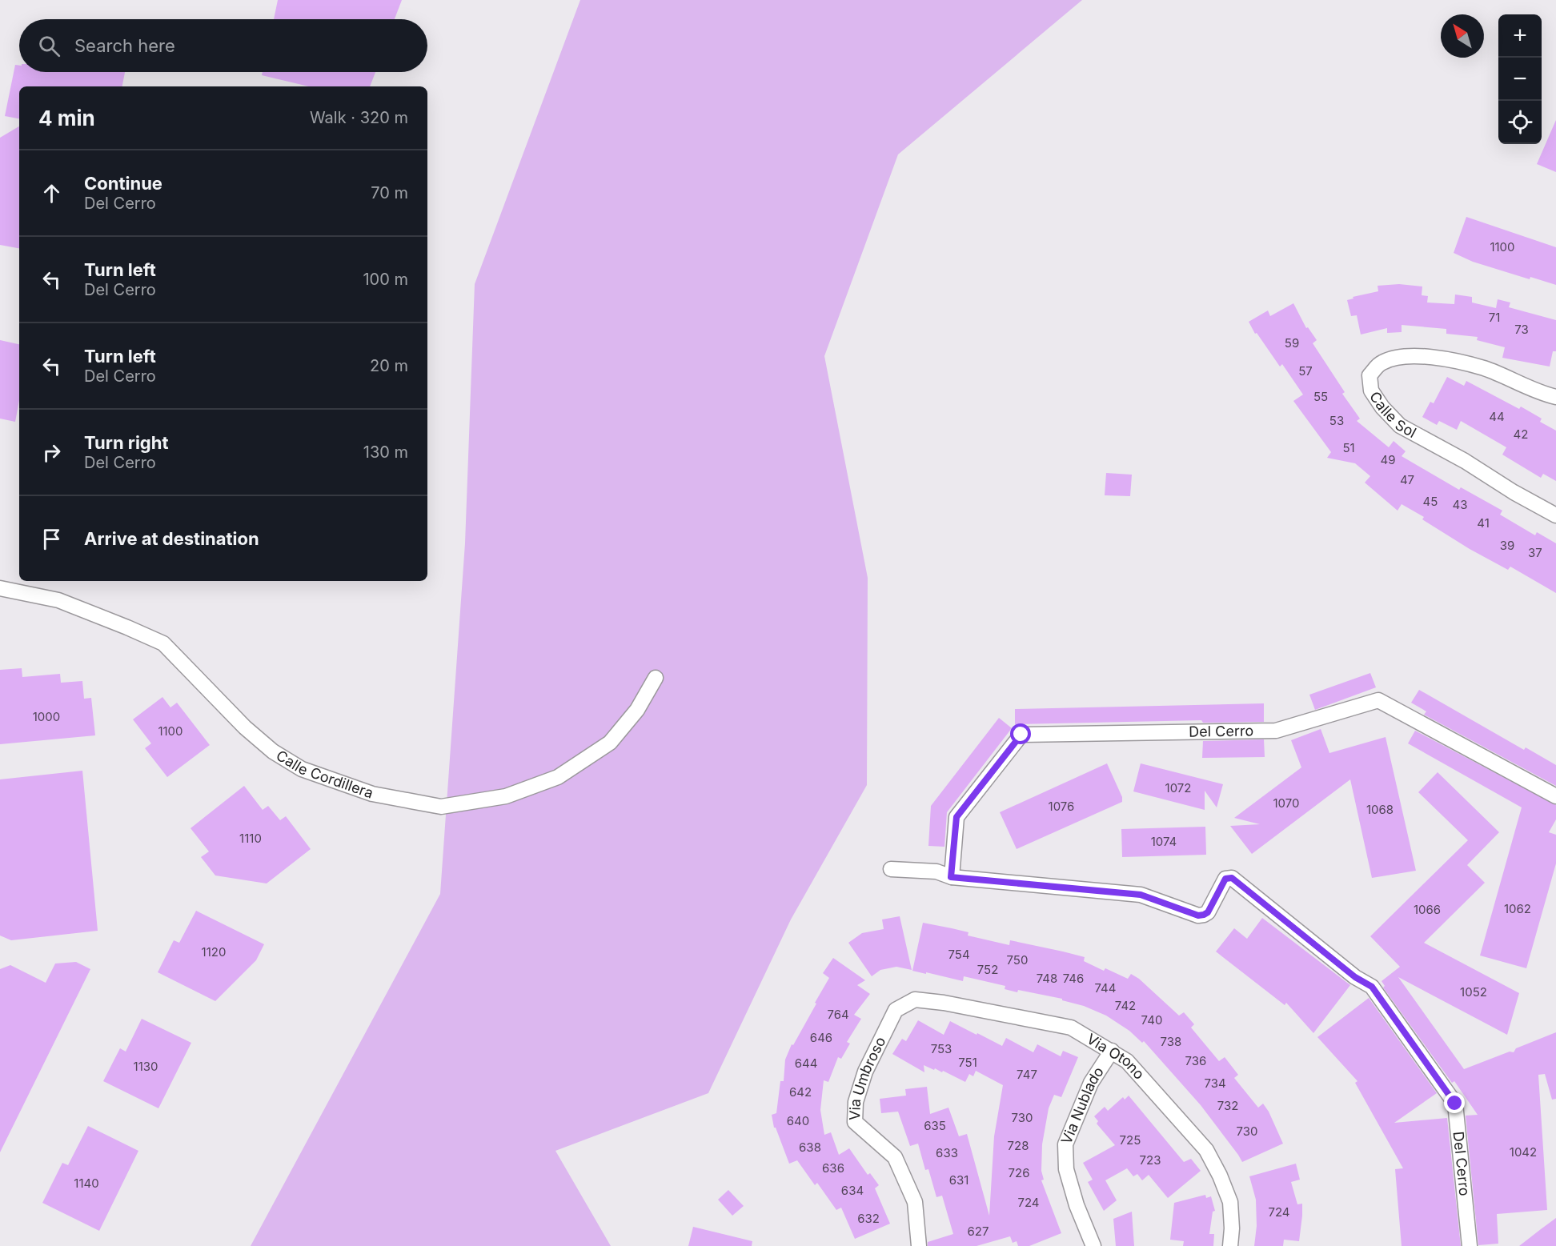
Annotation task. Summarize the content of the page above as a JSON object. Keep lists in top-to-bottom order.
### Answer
{
  "streets": {
    "street": [
      "Calle Sol",
      "Del Cerro",
      "Calle Cordillera",
      "Via Otono",
      "Via Umbroso",
      "Via Nublado"
    ]
  },
  "crossings": [
    ["Via Otono", "Via Umbroso"],
    ["Via Otono", "Via Nublado"]
  ],
  "house_numbers": [
    "1100",
    "71",
    "73",
    "59",
    "57",
    "55",
    "44",
    "53",
    "42",
    "51",
    "49",
    "47",
    "45",
    "43",
    "41",
    "39",
    "37",
    "1000",
    "1100",
    "1072",
    "1070",
    "1076",
    "1068",
    "1110",
    "1074",
    "1062",
    "1066",
    "1120",
    "754",
    "750",
    "752",
    "748",
    "746",
    "744",
    "1052",
    "742",
    "764",
    "740",
    "646",
    "738",
    "753",
    "736",
    "751",
    "644",
    "1130",
    "747",
    "734",
    "642",
    "732",
    "730",
    "640",
    "635",
    "730",
    "725",
    "728",
    "638",
    "1042",
    "633",
    "723",
    "636",
    "726",
    "631",
    "1140",
    "634",
    "724",
    "724",
    "632",
    "627"
  ],
  "north": "top left",
  "page": {
    "map_buttons": ["+", "−"],
    "search": "Search here",
    "heading": ["4 min", "Walk · 320 m"],
    "list": [
      ["Continue", "Del Cerro", "70 m"],
      ["Turn left", "Del Cerro", "100 m"],
      ["Turn left", "Del Cerro", "20 m"],
      ["Turn right", "Del Cerro", "130 m"],
      "Arrive at destination"
    ]
  }
}
